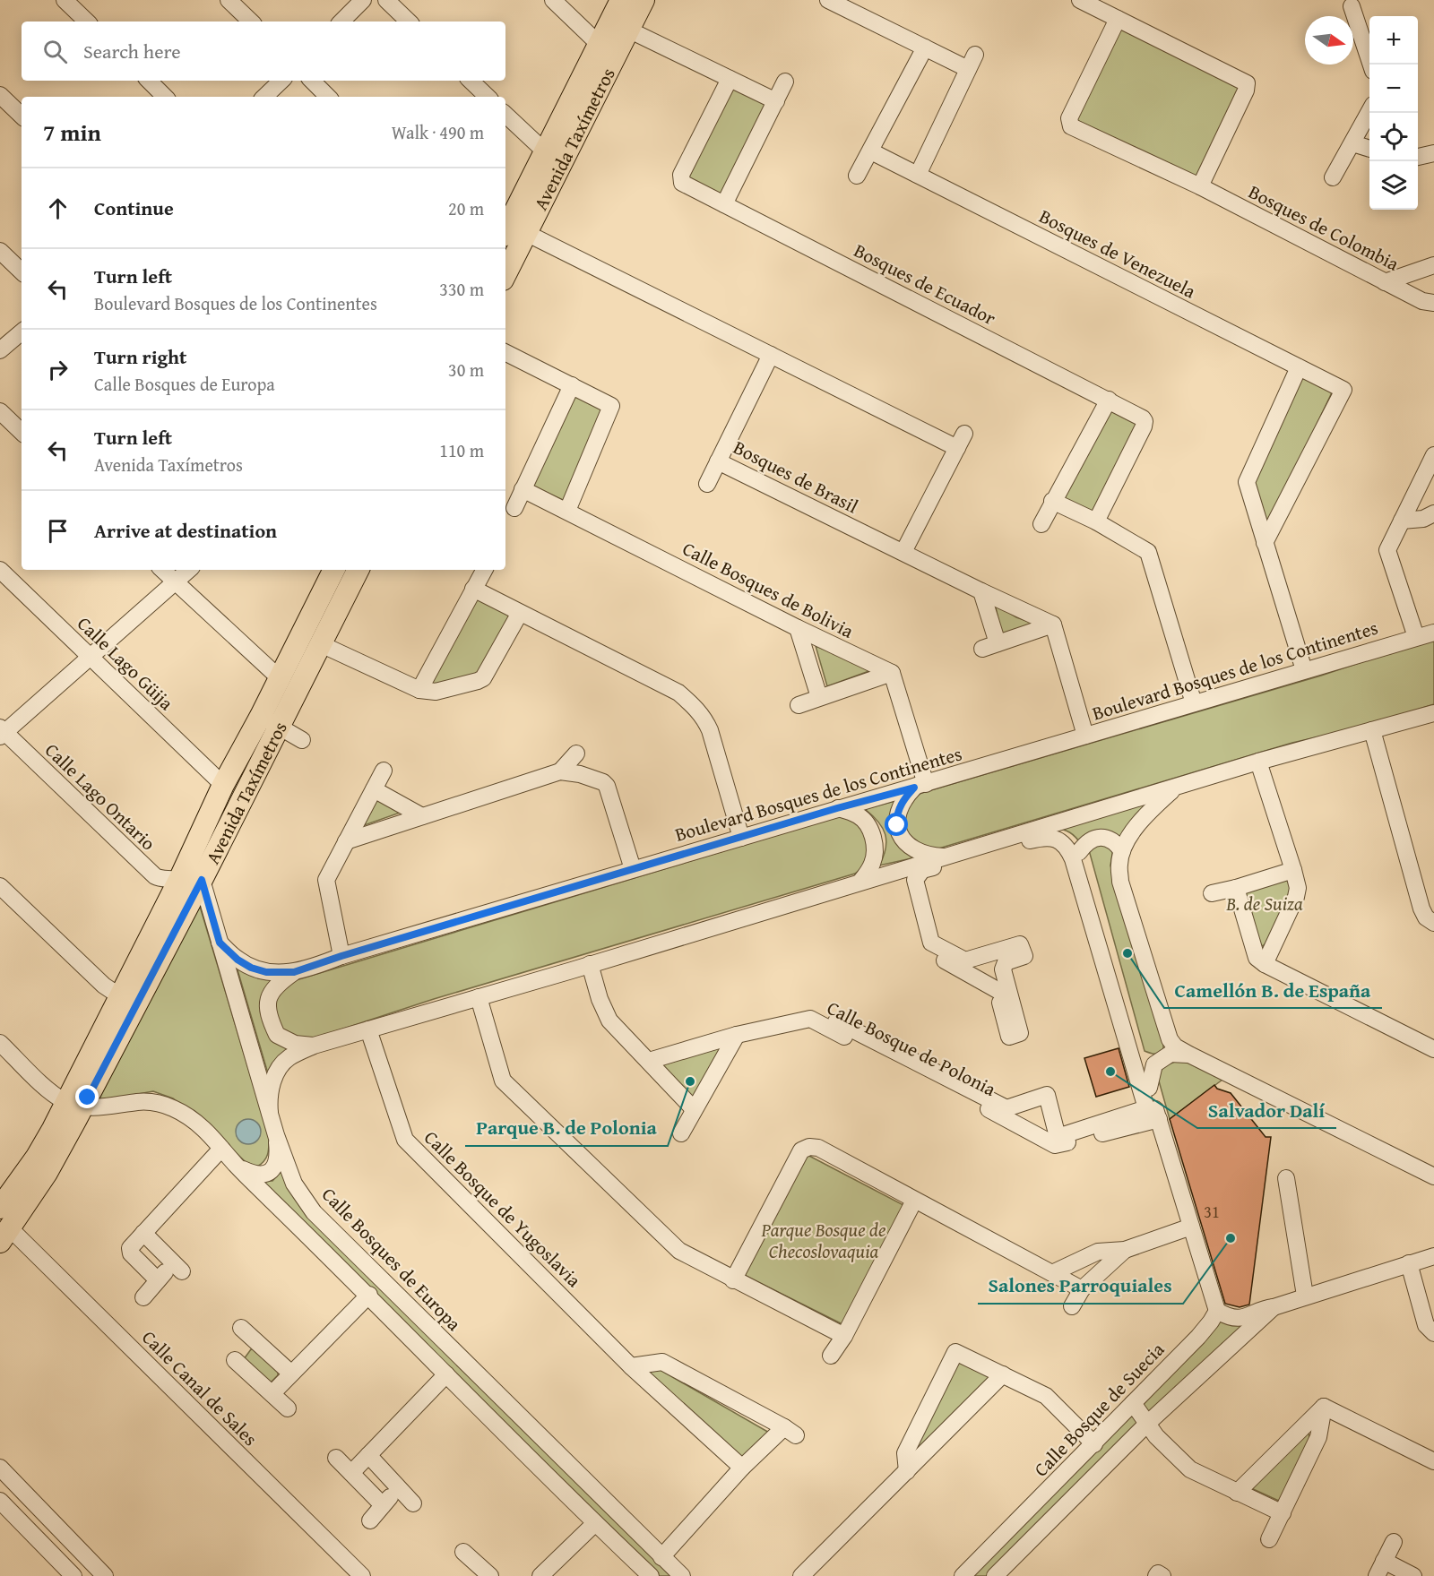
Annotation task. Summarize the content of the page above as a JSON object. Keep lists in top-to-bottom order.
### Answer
{
  "streets": {
    "main road": ["Avenida Taxímetros"],
    "street": [
      "Bosques de Colombia",
      "Bosques de Venezuela",
      "Bosques de Ecuador",
      "Bosques de Brasil",
      "Calle Bosques de Bolivia",
      "Calle Lago Güija",
      "Boulevard Bosques de los Continentes",
      "Calle Lago Ontario",
      "Calle Bosque de Polonia",
      "Calle Bosque de Yugoslavia",
      "Calle Bosques de Europa",
      "Calle Canal de Sales",
      "Calle Bosque de Suecia"
    ]
  },
  "crossings": [
    ["Avenida Taxímetros", "Calle Lago Güija"],
    ["Avenida Taxímetros", "Calle Lago Ontario"],
    ["Avenida Taxímetros", "Calle Bosques de Europa"],
    ["Avenida Taxímetros", "Calle Canal de Sales"],
    ["Boulevard Bosques de los Continentes", "Calle Bosques de Europa"]
  ],
  "parks": ["B. de Suiza", "Parque Bosque de Checoslovaquia"],
  "places": [
    "Camellón B. de España",
    "Salvador Dalí",
    "Parque B. de Polonia",
    "Salones Parroquiales"
  ],
  "house_numbers": ["31"],
  "north": "right",
  "page": {
    "map_buttons": ["+", "−"],
    "search": "Search here",
    "heading": ["7 min", "Walk · 490 m"],
    "list": [
      ["Continue", "20 m"],
      ["Turn left", "Boulevard Bosques de los Continentes", "330 m"],
      ["Turn right", "Calle Bosques de Europa", "30 m"],
      ["Turn left", "Avenida Taxímetros", "110 m"],
      "Arrive at destination"
    ]
  }
}
